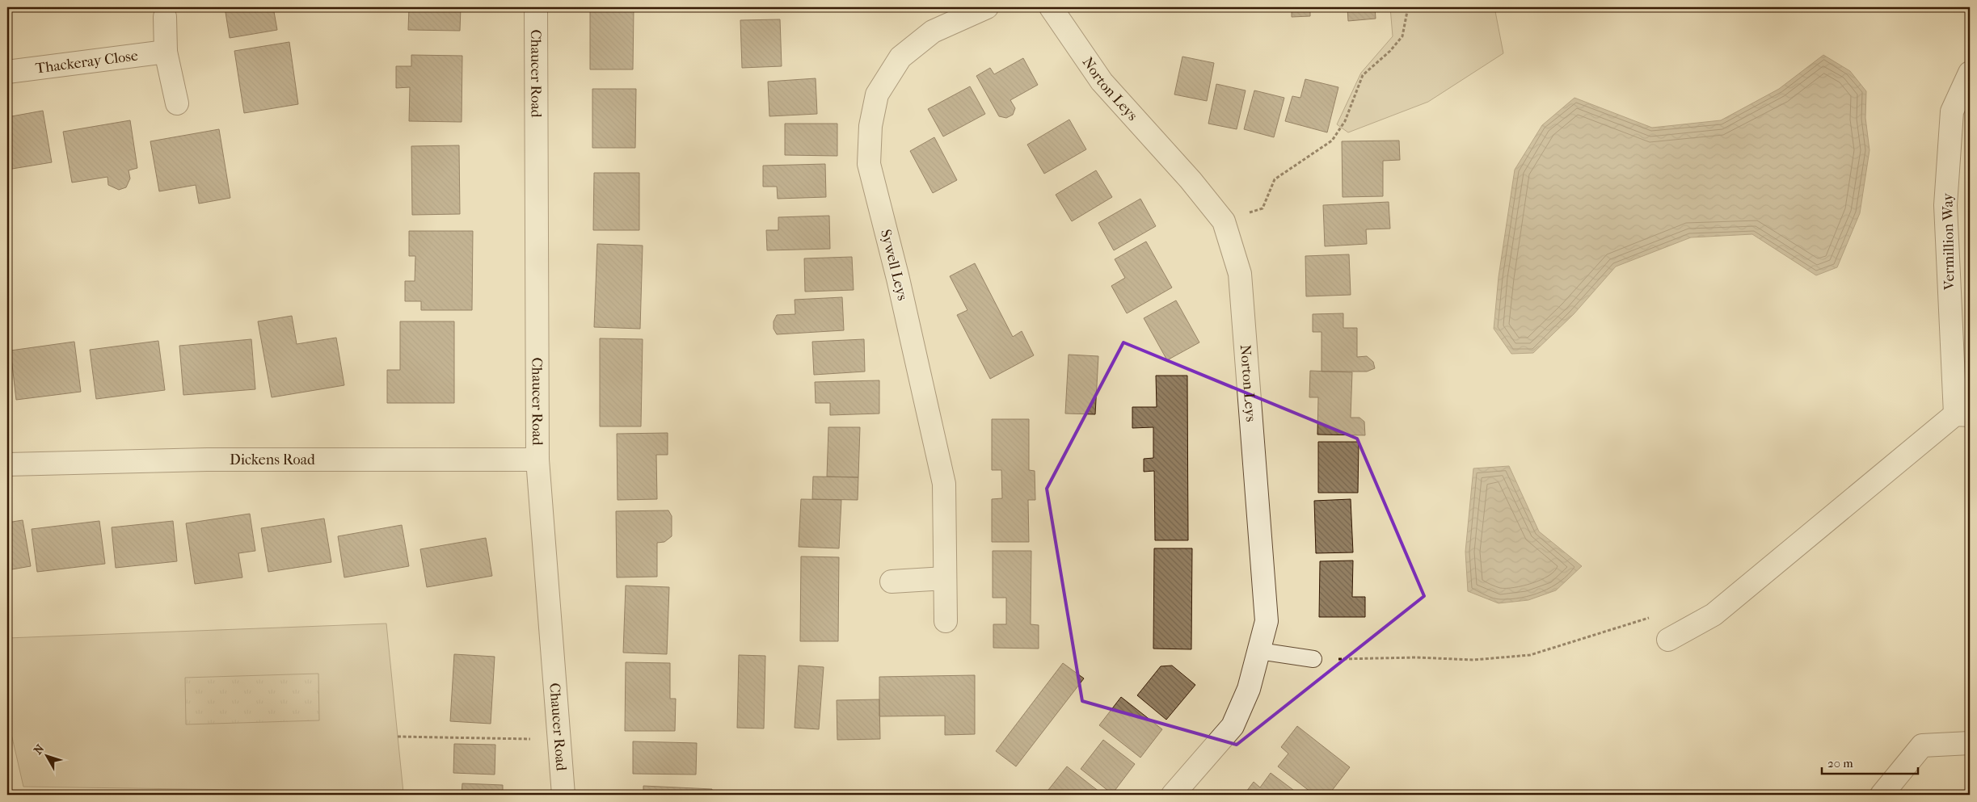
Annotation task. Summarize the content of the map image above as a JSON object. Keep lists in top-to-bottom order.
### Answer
{
  "streets": {
    "street": [
      "Thackeray Close",
      "Chaucer Road",
      "Norton Leys",
      "Vermillion Way",
      "Sywell Leys",
      "Dickens Road"
    ]
  },
  "crossings": [
    ["Chaucer Road", "Dickens Road"]
  ],
  "scale_bar": "20 m",
  "north": "top left"
}
